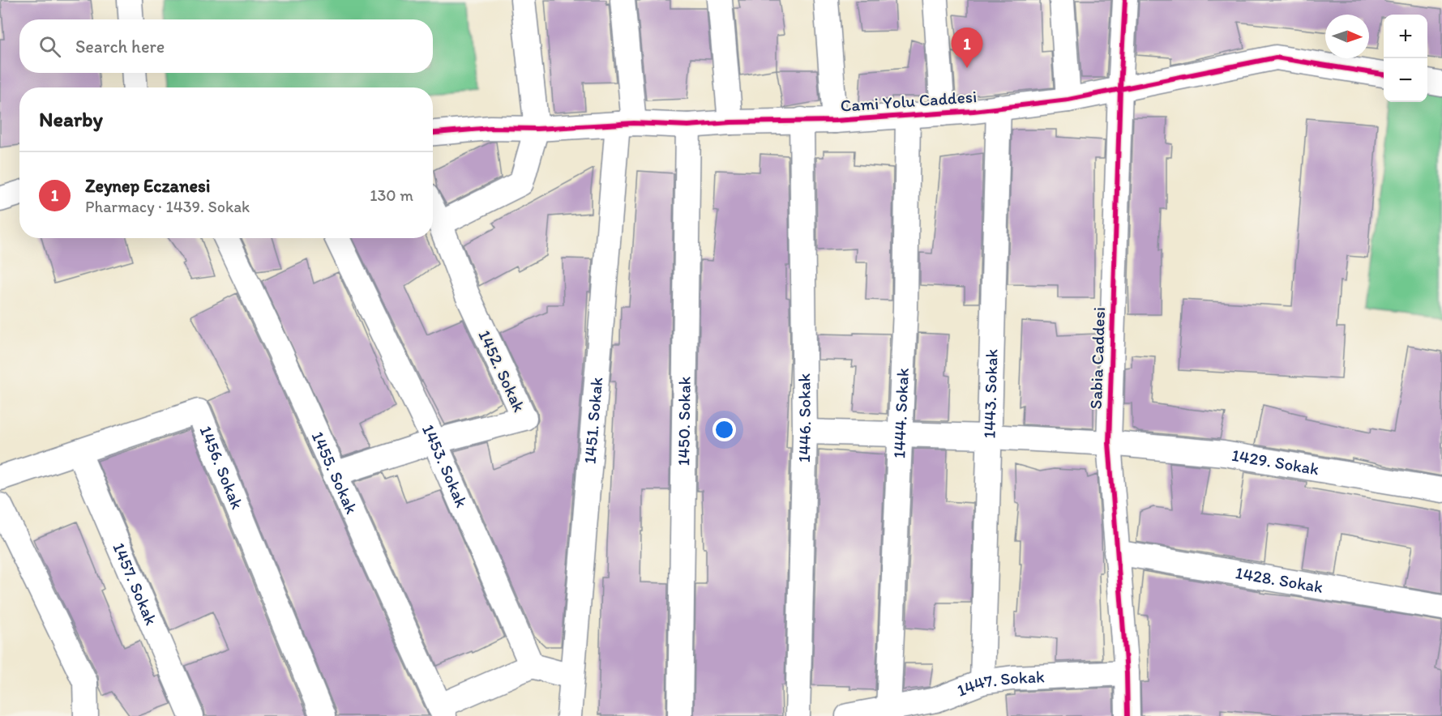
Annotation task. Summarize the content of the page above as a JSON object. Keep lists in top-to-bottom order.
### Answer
{
  "streets": {
    "street": [
      "Cami Yolu Caddesi",
      "Sabia Caddesi",
      "1452. Sokak",
      "1443. Sokak",
      "1444. Sokak",
      "1446. Sokak",
      "1451. Sokak",
      "1450. Sokak",
      "1429. Sokak",
      "1453. Sokak",
      "1456. Sokak",
      "1455. Sokak",
      "1428. Sokak",
      "1457. Sokak",
      "1447. Sokak"
    ]
  },
  "crossings": [
    ["Cami Yolu Caddesi", "Sabia Caddesi"],
    ["Cami Yolu Caddesi", "1443. Sokak"],
    ["Cami Yolu Caddesi", "1444. Sokak"],
    ["Cami Yolu Caddesi", "1446. Sokak"],
    ["Cami Yolu Caddesi", "1451. Sokak"],
    ["Cami Yolu Caddesi", "1450. Sokak"],
    ["Sabia Caddesi", "1429. Sokak"],
    ["Sabia Caddesi", "1428. Sokak"],
    ["Sabia Caddesi", "1447. Sokak"],
    ["1452. Sokak", "1453. Sokak"],
    ["1452. Sokak", "1455. Sokak"],
    ["1443. Sokak", "1429. Sokak"],
    ["1443. Sokak", "1447. Sokak"],
    ["1444. Sokak", "1429. Sokak"],
    ["1444. Sokak", "1447. Sokak"],
    ["1446. Sokak", "1429. Sokak"],
    ["1456. Sokak", "1457. Sokak"]
  ],
  "north": "right",
  "page": {
    "map_buttons": ["+", "−"],
    "search": "Search here",
    "pins": "1",
    "heading": "Nearby",
    "list": [
      {
        "mark": "1",
        "name": "Zeynep Eczanesi",
        "note": "Pharmacy · 1439. Sokak",
        "value": "130 m"
      }
    ]
  }
}
